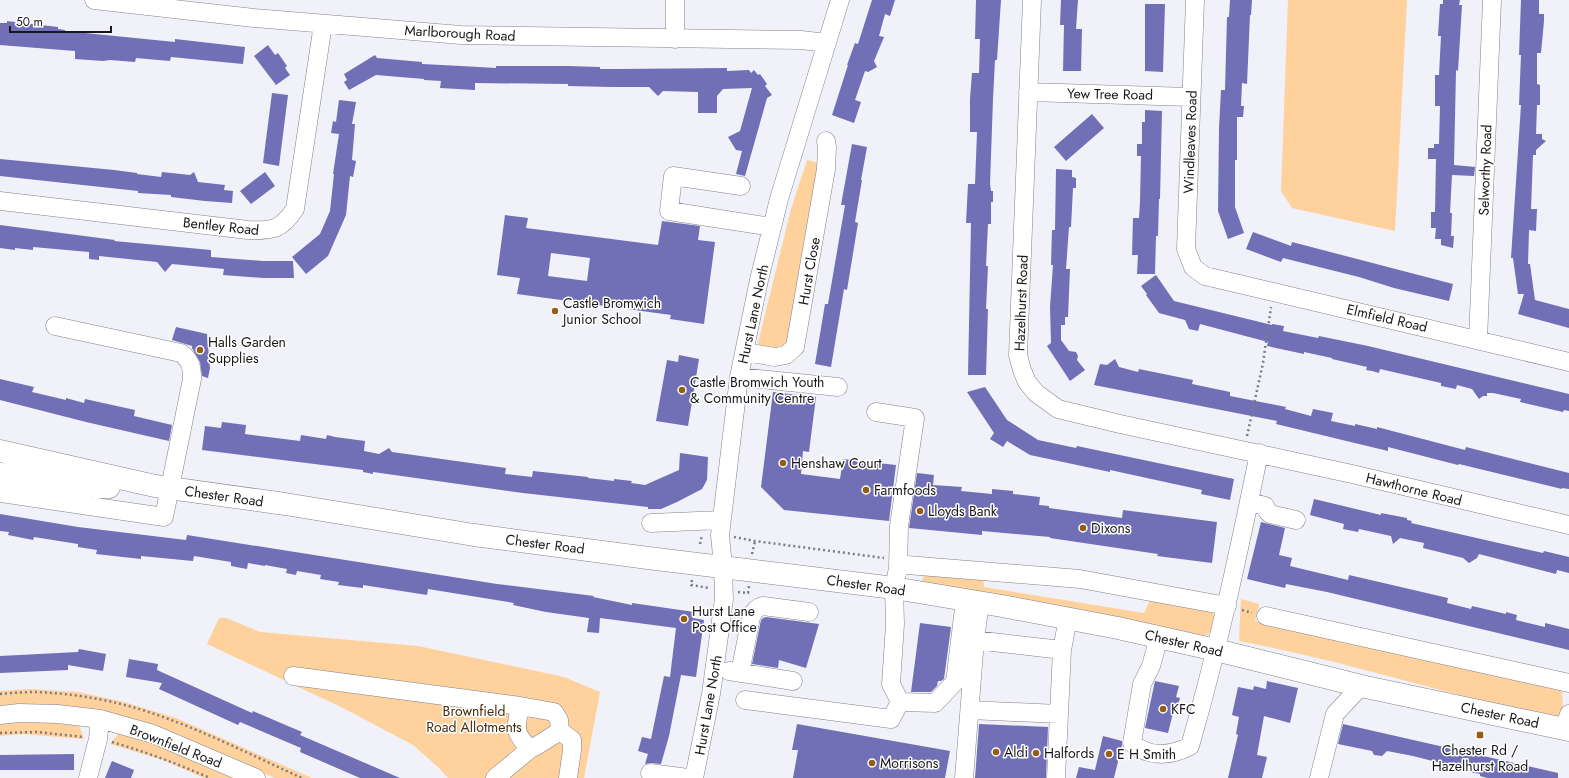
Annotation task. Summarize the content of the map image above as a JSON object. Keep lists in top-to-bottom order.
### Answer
{
  "streets": {
    "main road": ["Chester Road"],
    "street": [
      "Marlborough Road",
      "Yew Tree Road",
      "Windleaves Road",
      "Selworthy Road",
      "Bentley Road",
      "Hurst Close",
      "Hazelhurst Road",
      "Hurst Lane North",
      "Elmfield Road",
      "Hawthorne Road",
      "Brownfield Road"
    ]
  },
  "crossings": [
    ["Marlborough Road", "Bentley Road"],
    ["Marlborough Road", "Hurst Lane North"],
    ["Yew Tree Road", "Windleaves Road"],
    ["Yew Tree Road", "Hazelhurst Road"],
    ["Windleaves Road", "Elmfield Road"],
    ["Selworthy Road", "Elmfield Road"],
    ["Hurst Close", "Hurst Lane North"],
    ["Hazelhurst Road", "Hawthorne Road"],
    ["Hurst Lane North", "Chester Road"]
  ],
  "parks": ["Brownfield Road Allotments"],
  "places": {
    "other": [
      "Castle Bromwich Junior School",
      "Halls Garden Supplies",
      "Castle Bromwich Youth & Community Centre",
      "Henshaw Court",
      "Farmfoods",
      "Lloyds Bank",
      "Dixons",
      "Hurst Lane Post Office",
      "KFC",
      "Aldi",
      "Halfords",
      "E H Smith",
      "Morrisons"
    ],
    "transit": ["Chester Rd / Hazelhurst Road"]
  },
  "scale_bar": "50 m"
}
